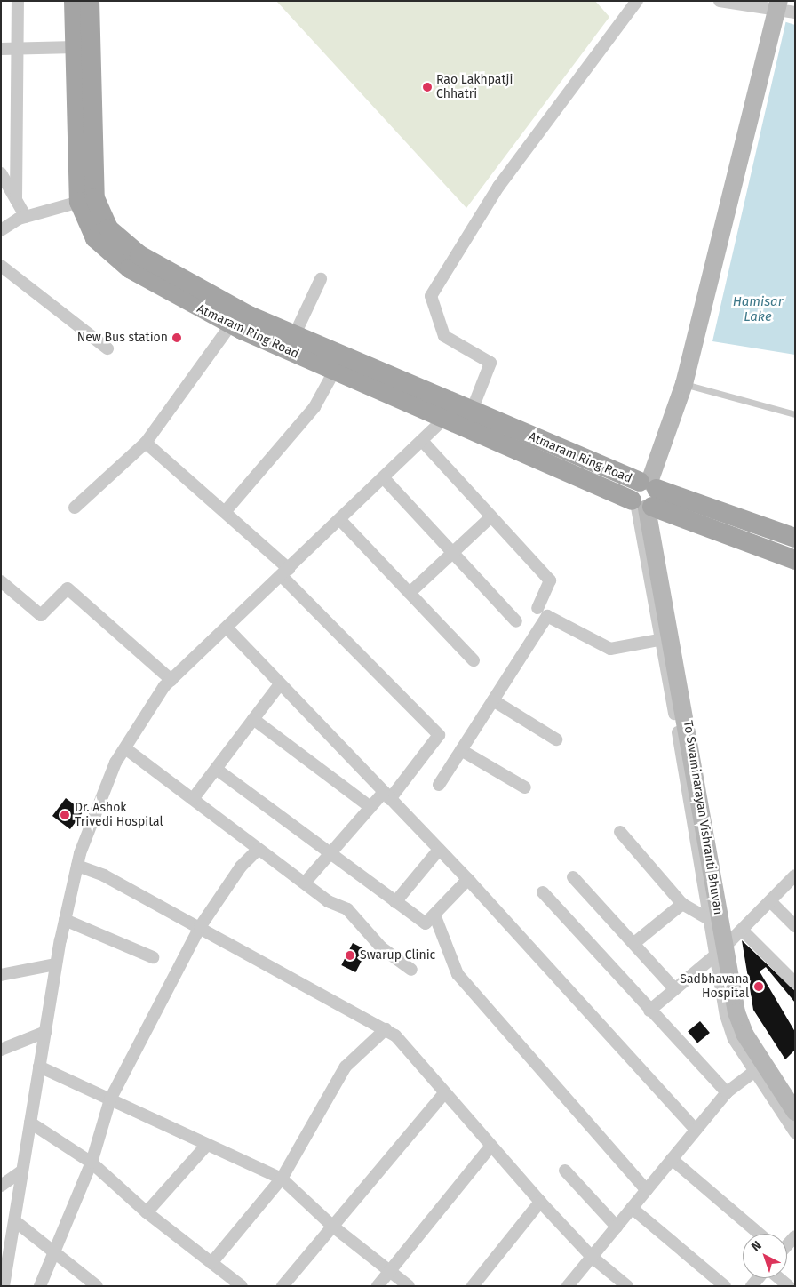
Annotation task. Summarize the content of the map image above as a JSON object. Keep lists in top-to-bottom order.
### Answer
{
  "streets": {
    "main road": ["Atmaram Ring Road", "To Swaminarayan Vishranti Bhuvan"]
  },
  "crossings": [
    ["Atmaram Ring Road", "To Swaminarayan Vishranti Bhuvan"]
  ],
  "water": ["Hamisar Lake"],
  "places": [
    "Rao Lakhpatji Chhatri",
    "New Bus station",
    "Dr. Ashok Trivedi Hospital",
    "Swarup Clinic",
    "Sadbhavana Hospital"
  ],
  "north": "top left"
}
